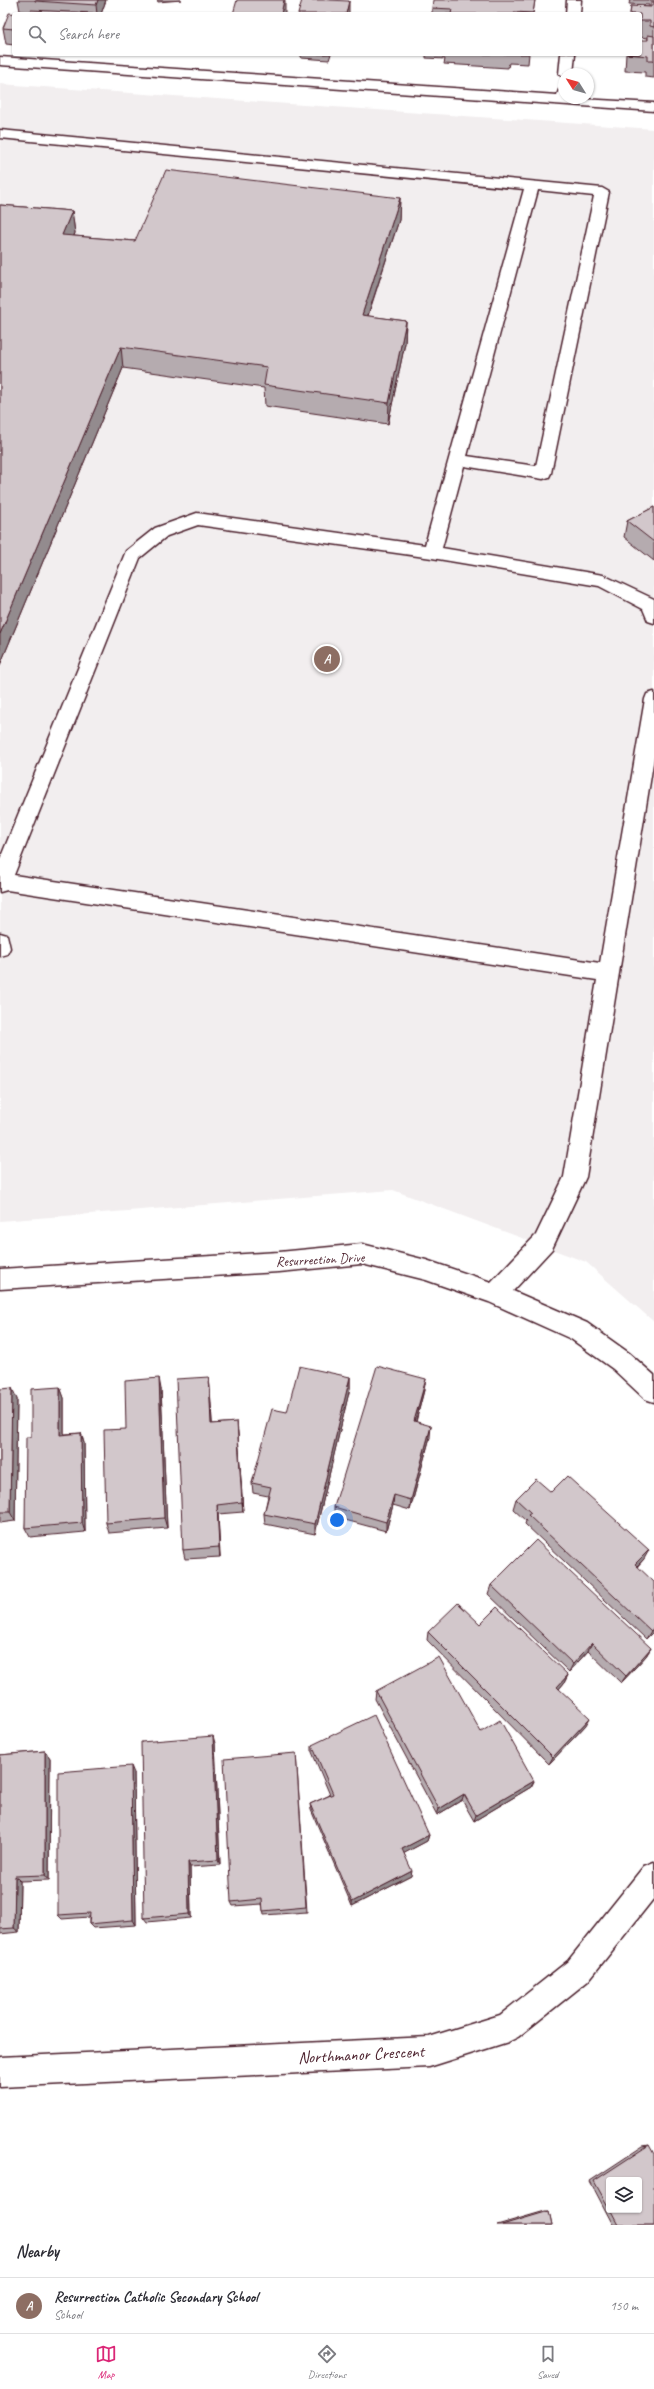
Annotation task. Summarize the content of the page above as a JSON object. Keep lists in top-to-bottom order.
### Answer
{
  "streets": {
    "street": ["Resurrection Drive", "Northmanor Crescent"]
  },
  "north": "top left",
  "page": {
    "search": "Search here",
    "pins": "A",
    "heading": "Nearby",
    "list": [
      {
        "mark": "A",
        "name": "Resurrection Catholic Secondary School",
        "note": "School",
        "value": "150 m"
      }
    ],
    "nav": ["Map", "Directions", "Saved"]
  }
}
